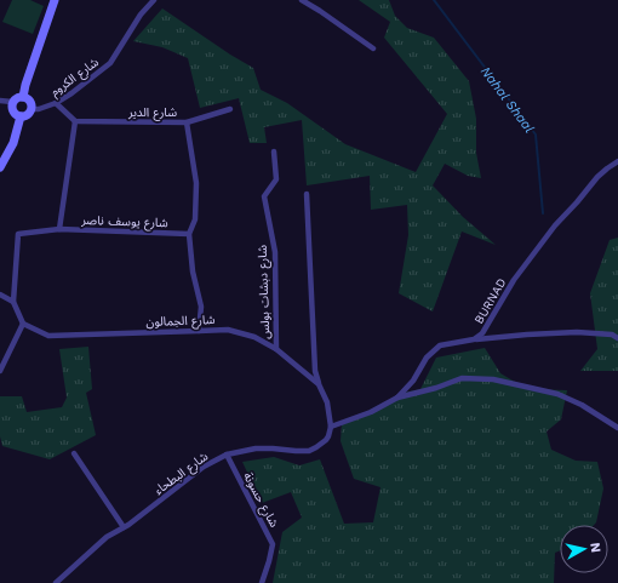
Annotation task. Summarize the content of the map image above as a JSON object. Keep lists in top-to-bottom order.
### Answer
{
  "streets": {
    "street": [
      "شارع الكروم",
      "شارع الدير",
      "شارع يوسف ناصر",
      "شارع دبشات بولس",
      "BURNAD",
      "شارع الجمالون",
      "شارع البطحاء",
      "شارع حسونة"
    ]
  },
  "crossings": [
    ["شارع دبشات بولس", "شارع الجمالون"],
    ["BURNAD", "شارع الجمالون"],
    ["BURNAD", "شارع البطحاء"],
    ["شارع الجمالون", "شارع البطحاء"],
    ["شارع البطحاء", "شارع حسونة"]
  ],
  "water": ["Nahal Shaal"],
  "north": "right"
}
